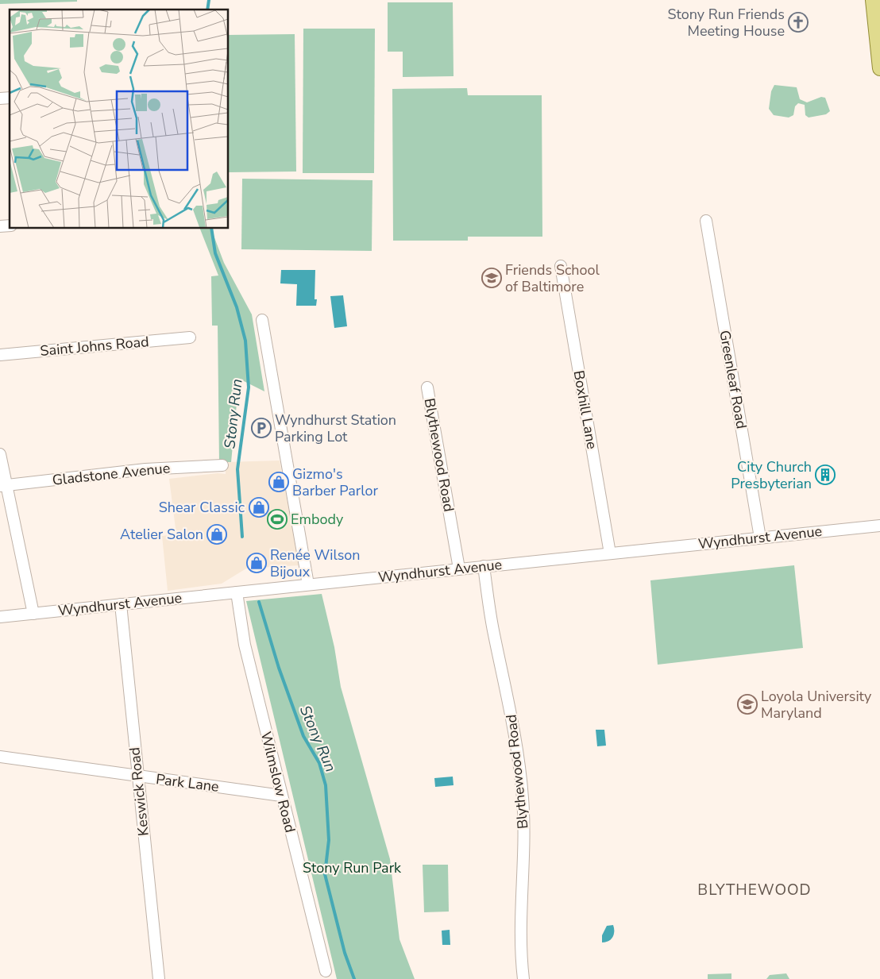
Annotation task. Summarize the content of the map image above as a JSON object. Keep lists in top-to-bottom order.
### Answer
{
  "streets": {
    "street": [
      "Saint Johns Road",
      "Greenleaf Road",
      "Boxhill Lane",
      "Blythewood Road",
      "Gladstone Avenue",
      "Wyndhurst Avenue",
      "Wilmslow Road",
      "Park Lane",
      "Keswick Road"
    ]
  },
  "crossings": [
    ["Greenleaf Road", "Wyndhurst Avenue"],
    ["Boxhill Lane", "Wyndhurst Avenue"],
    ["Blythewood Road", "Wyndhurst Avenue"],
    ["Wyndhurst Avenue", "Wilmslow Road"],
    ["Wyndhurst Avenue", "Keswick Road"],
    ["Wilmslow Road", "Park Lane"],
    ["Park Lane", "Keswick Road"]
  ],
  "districts": ["BLYTHEWOOD"],
  "water": ["Stony Run"],
  "parks": ["Stony Run Park"],
  "places": {
    "church": ["Stony Run Friends Meeting House"],
    "school or university": ["Friends School of Baltimore", "Loyola University Maryland"],
    "parking": ["Wyndhurst Station Parking Lot"],
    "building": ["City Church Presbyterian"],
    "shop": [
      "Gizmo's Barber Parlor",
      "Shear Classic",
      "Atelier Salon",
      "Renée Wilson Bijoux"
    ],
    "sports": ["Embody"]
  }
}
